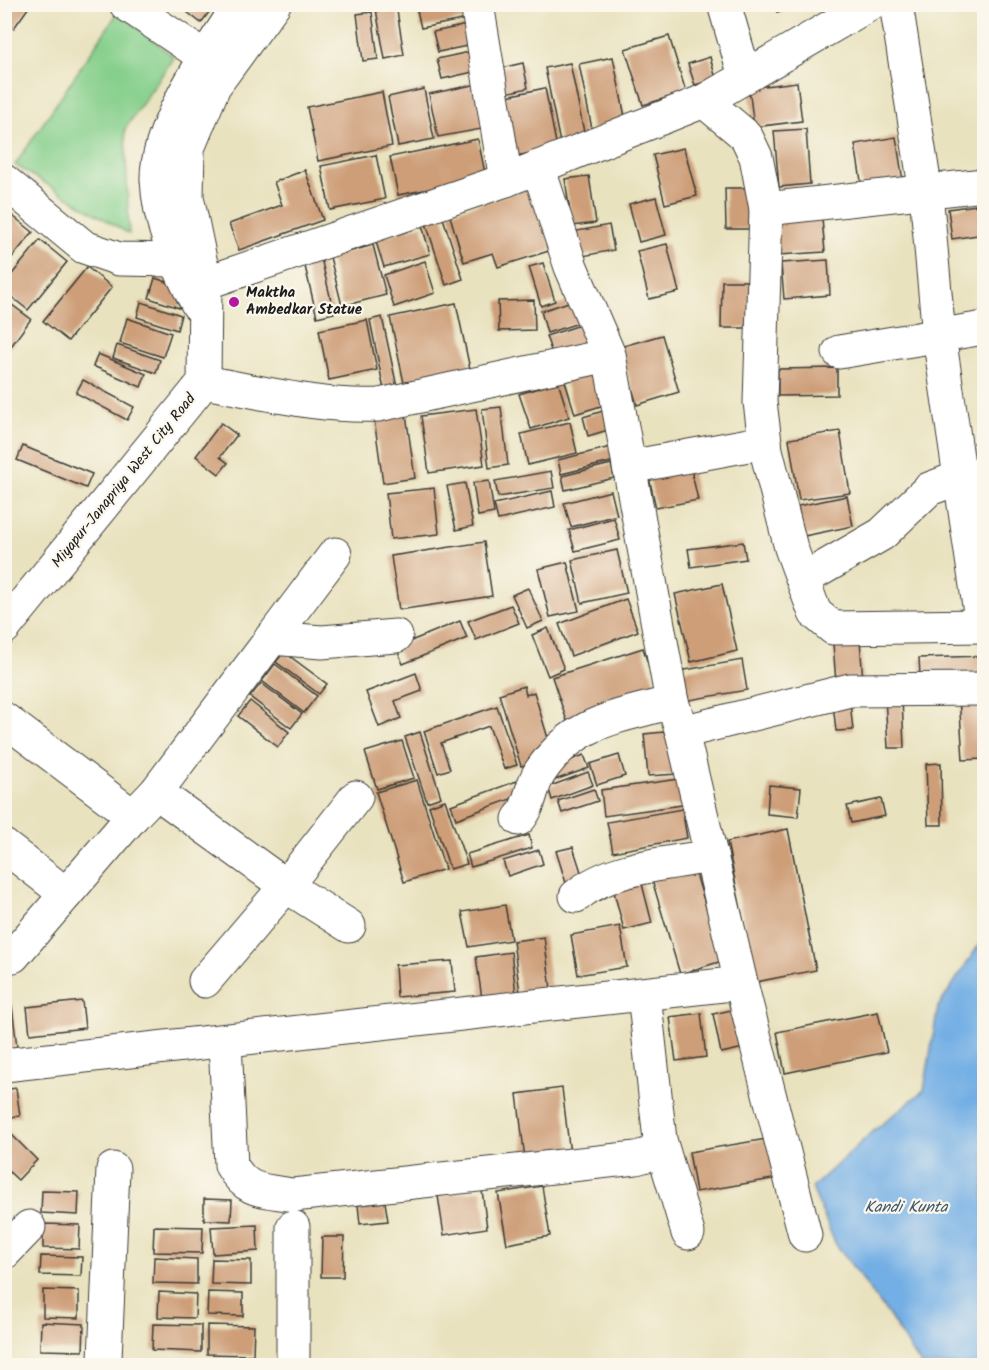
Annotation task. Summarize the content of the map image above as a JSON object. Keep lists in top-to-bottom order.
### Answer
{
  "streets": {
    "street": ["Miyapur-Janapriya West City Road"]
  },
  "water": ["Kandi Kunta"],
  "places": ["Maktha Ambedkar Statue"]
}
